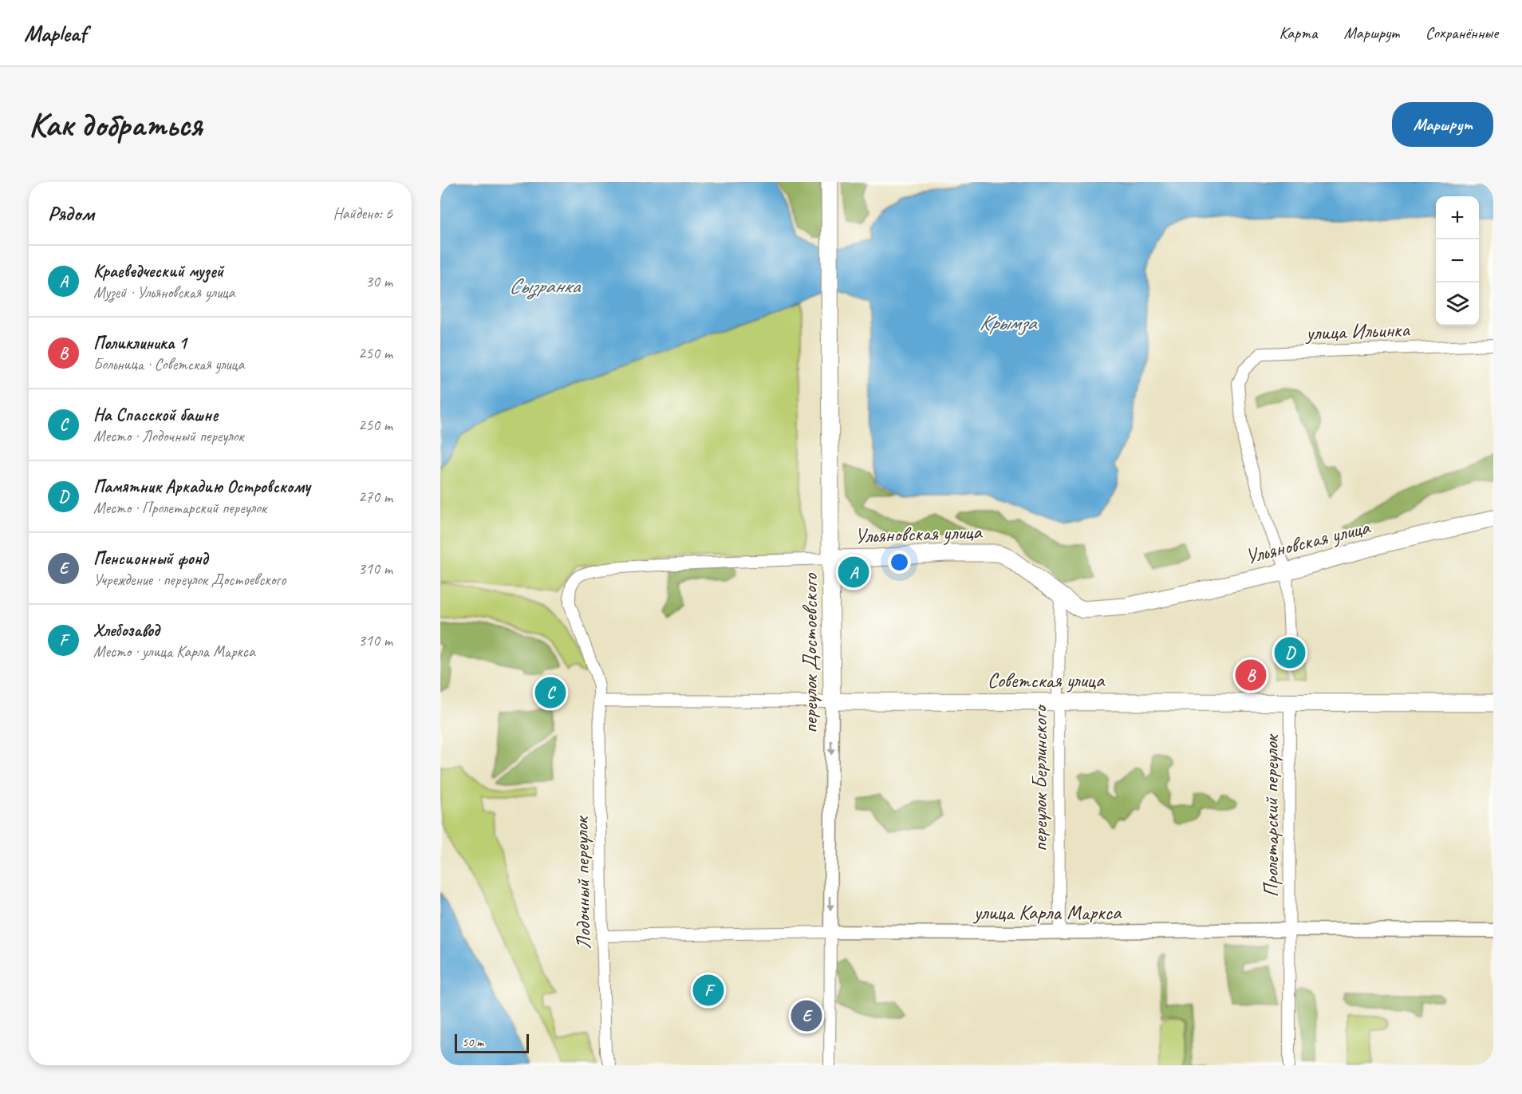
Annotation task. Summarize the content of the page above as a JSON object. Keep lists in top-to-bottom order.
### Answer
{
  "streets": {
    "main road": ["Ульяновская улица", "переулок Достоевского", "Советская улица"],
    "street": [
      "улица Ильинка",
      "переулок Берлинского",
      "Пролетарский переулок",
      "Лодочный переулок",
      "улица Карла Маркса"
    ]
  },
  "crossings": [
    ["улица Ильинка", "Ульяновская улица"],
    ["Ульяновская улица", "переулок Достоевского"],
    ["Ульяновская улица", "переулок Берлинского"],
    ["Ульяновская улица", "Лодочный переулок"],
    ["переулок Достоевского", "Советская улица"],
    ["переулок Достоевского", "улица Карла Маркса"],
    ["Советская улица", "переулок Берлинского"],
    ["Советская улица", "Пролетарский переулок"],
    ["Советская улица", "Лодочный переулок"],
    ["переулок Берлинского", "улица Карла Маркса"],
    ["Пролетарский переулок", "улица Карла Маркса"],
    ["Лодочный переулок", "улица Карла Маркса"]
  ],
  "water": ["Сызранка", "Крымза"],
  "scale_bar": "50 m",
  "page": {
    "header": "Mapleaf",
    "nav": ["Карта", "Маршрут", "Сохранённые"],
    "buttons": "Маршрут",
    "title": "Как добраться",
    "heading": ["Рядом", "Найдено: 6"],
    "map_buttons": ["+", "−"],
    "list": [
      {
        "mark": "A",
        "name": "Краеведческий музей",
        "note": "Музей · Ульяновская улица",
        "value": "30 m"
      },
      {
        "mark": "B",
        "name": "Поликлиника 1",
        "note": "Больница · Советская улица",
        "value": "250 m"
      },
      {
        "mark": "C",
        "name": "На Спасской башне",
        "note": "Место · Лодочный переулок",
        "value": "250 m"
      },
      {
        "mark": "D",
        "name": "Памятник Аркадию Островскому",
        "note": "Место · Пролетарский переулок",
        "value": "270 m"
      },
      {
        "mark": "E",
        "name": "Пенсионный фонд",
        "note": "Учреждение · переулок Достоевского",
        "value": "310 m"
      },
      {
        "mark": "F",
        "name": "Хлебозавод",
        "note": "Место · улица Карла Маркса",
        "value": "310 m"
      }
    ],
    "pins": [
      "A",
      "D",
      "B",
      "C",
      "F",
      "E"
    ],
    "scale": "50 m"
  }
}
